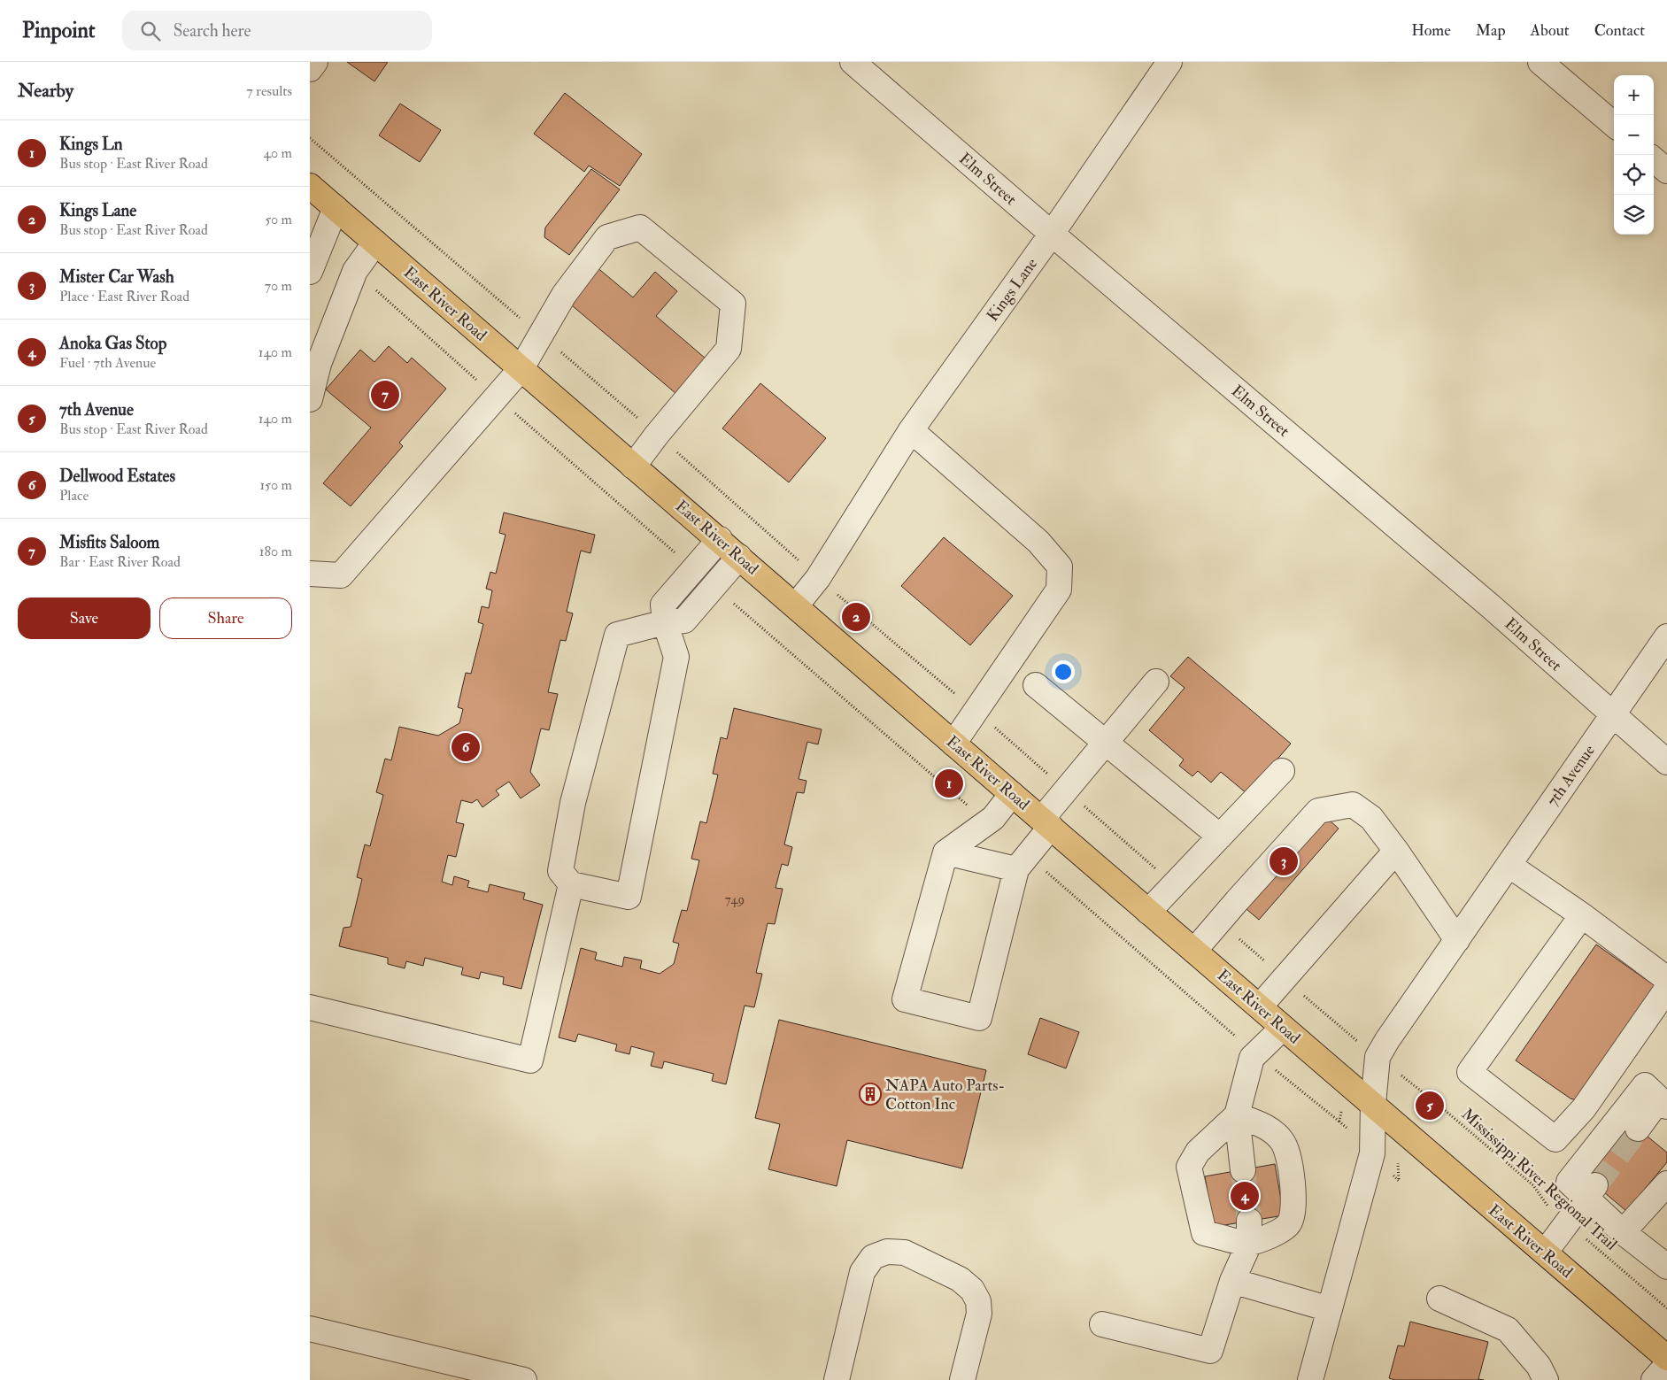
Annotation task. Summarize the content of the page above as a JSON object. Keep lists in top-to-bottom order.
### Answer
{
  "streets": {
    "main road": ["East River Road"],
    "street": ["Elm Street", "Kings Lane", "7th Avenue"],
    "path": ["Mississippi River Regional Trail"]
  },
  "crossings": [
    ["Elm Street", "Kings Lane"],
    ["Elm Street", "7th Avenue"],
    ["Kings Lane", "East River Road"],
    ["East River Road", "7th Avenue"]
  ],
  "places": {
    "building": ["NAPA Auto Parts- Cotton Inc"]
  },
  "house_numbers": ["749"],
  "page": {
    "header": "Pinpoint",
    "search": "Search here",
    "nav": [
      "Home",
      "Map",
      "About",
      "Contact"
    ],
    "heading": ["Nearby", "7 results"],
    "map_buttons": ["+", "−"],
    "list": [
      {
        "mark": "1",
        "name": "Kings Ln",
        "note": "Bus stop · East River Road",
        "value": "40 m"
      },
      {
        "mark": "2",
        "name": "Kings Lane",
        "note": "Bus stop · East River Road",
        "value": "50 m"
      },
      {
        "mark": "3",
        "name": "Mister Car Wash",
        "note": "Place · East River Road",
        "value": "70 m"
      },
      {
        "mark": "4",
        "name": "Anoka Gas Stop",
        "note": "Fuel · 7th Avenue",
        "value": "140 m"
      },
      {
        "mark": "5",
        "name": "7th Avenue",
        "note": "Bus stop · East River Road",
        "value": "140 m"
      },
      {
        "mark": "6",
        "name": "Dellwood Estates",
        "note": "Place",
        "value": "150 m"
      },
      {
        "mark": "7",
        "name": "Misfits Saloom",
        "note": "Bar · East River Road",
        "value": "180 m"
      }
    ],
    "pins": [
      "7",
      "2",
      "6",
      "1",
      "3",
      "5",
      "4"
    ],
    "buttons": ["Save", "Share"]
  }
}
